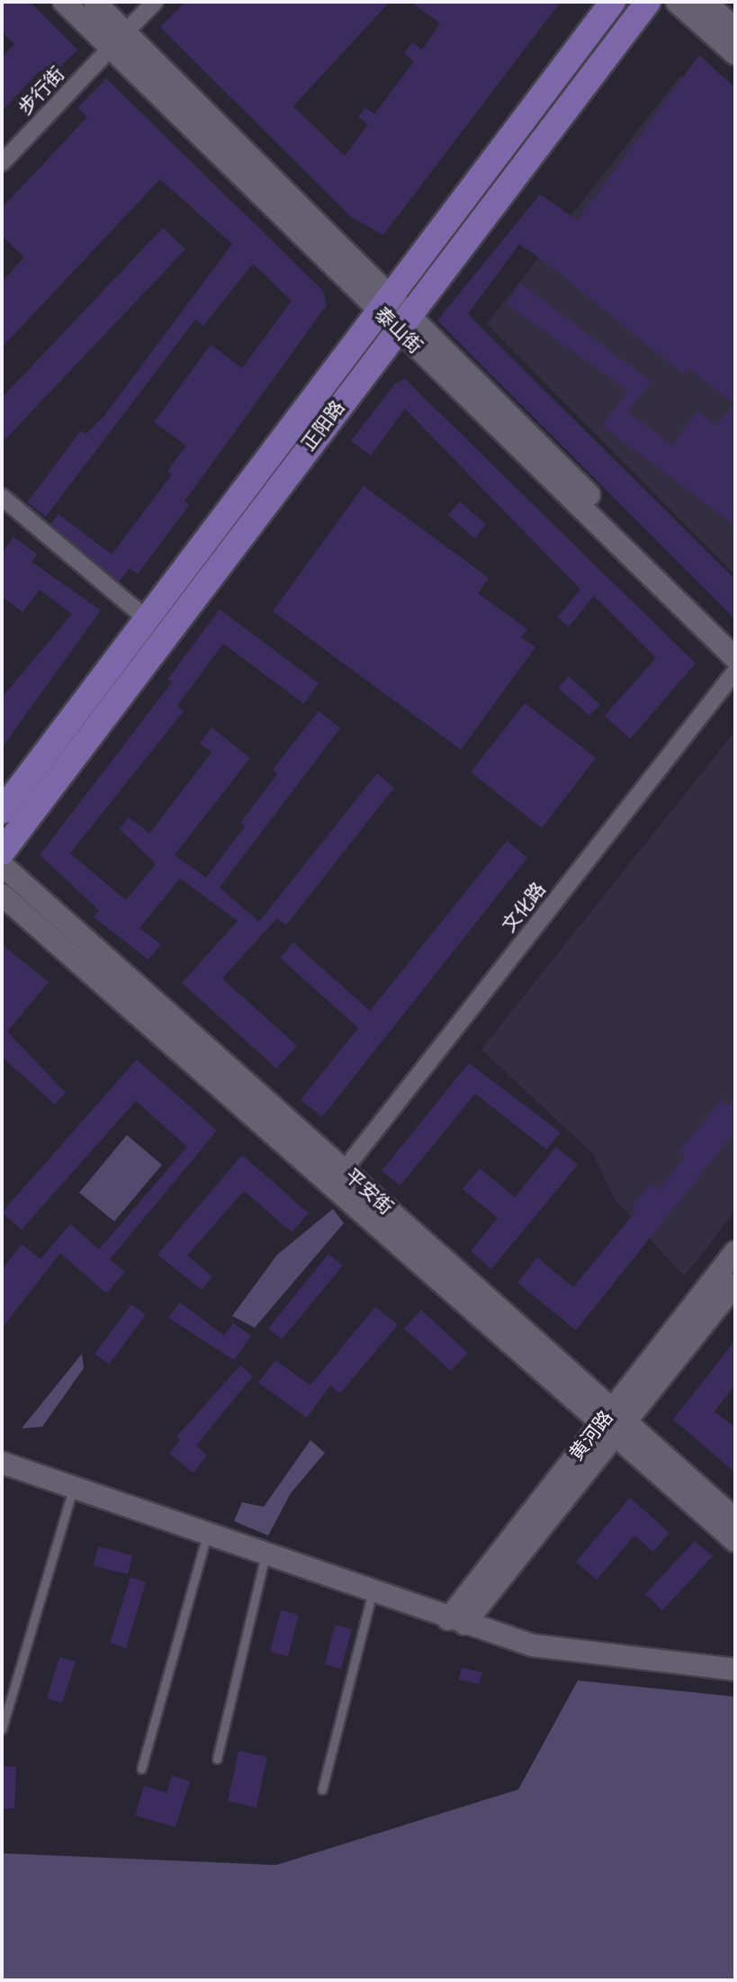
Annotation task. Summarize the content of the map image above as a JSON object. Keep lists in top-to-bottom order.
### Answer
{
  "streets": {
    "main road": [
      "泰山街",
      "正阳路",
      "平安街",
      "黄河路"
    ],
    "street": ["步行街", "文化路"]
  },
  "crossings": [
    ["步行街", "泰山街"],
    ["泰山街", "正阳路"],
    ["文化路", "平安街"],
    ["平安街", "黄河路"]
  ]
}
